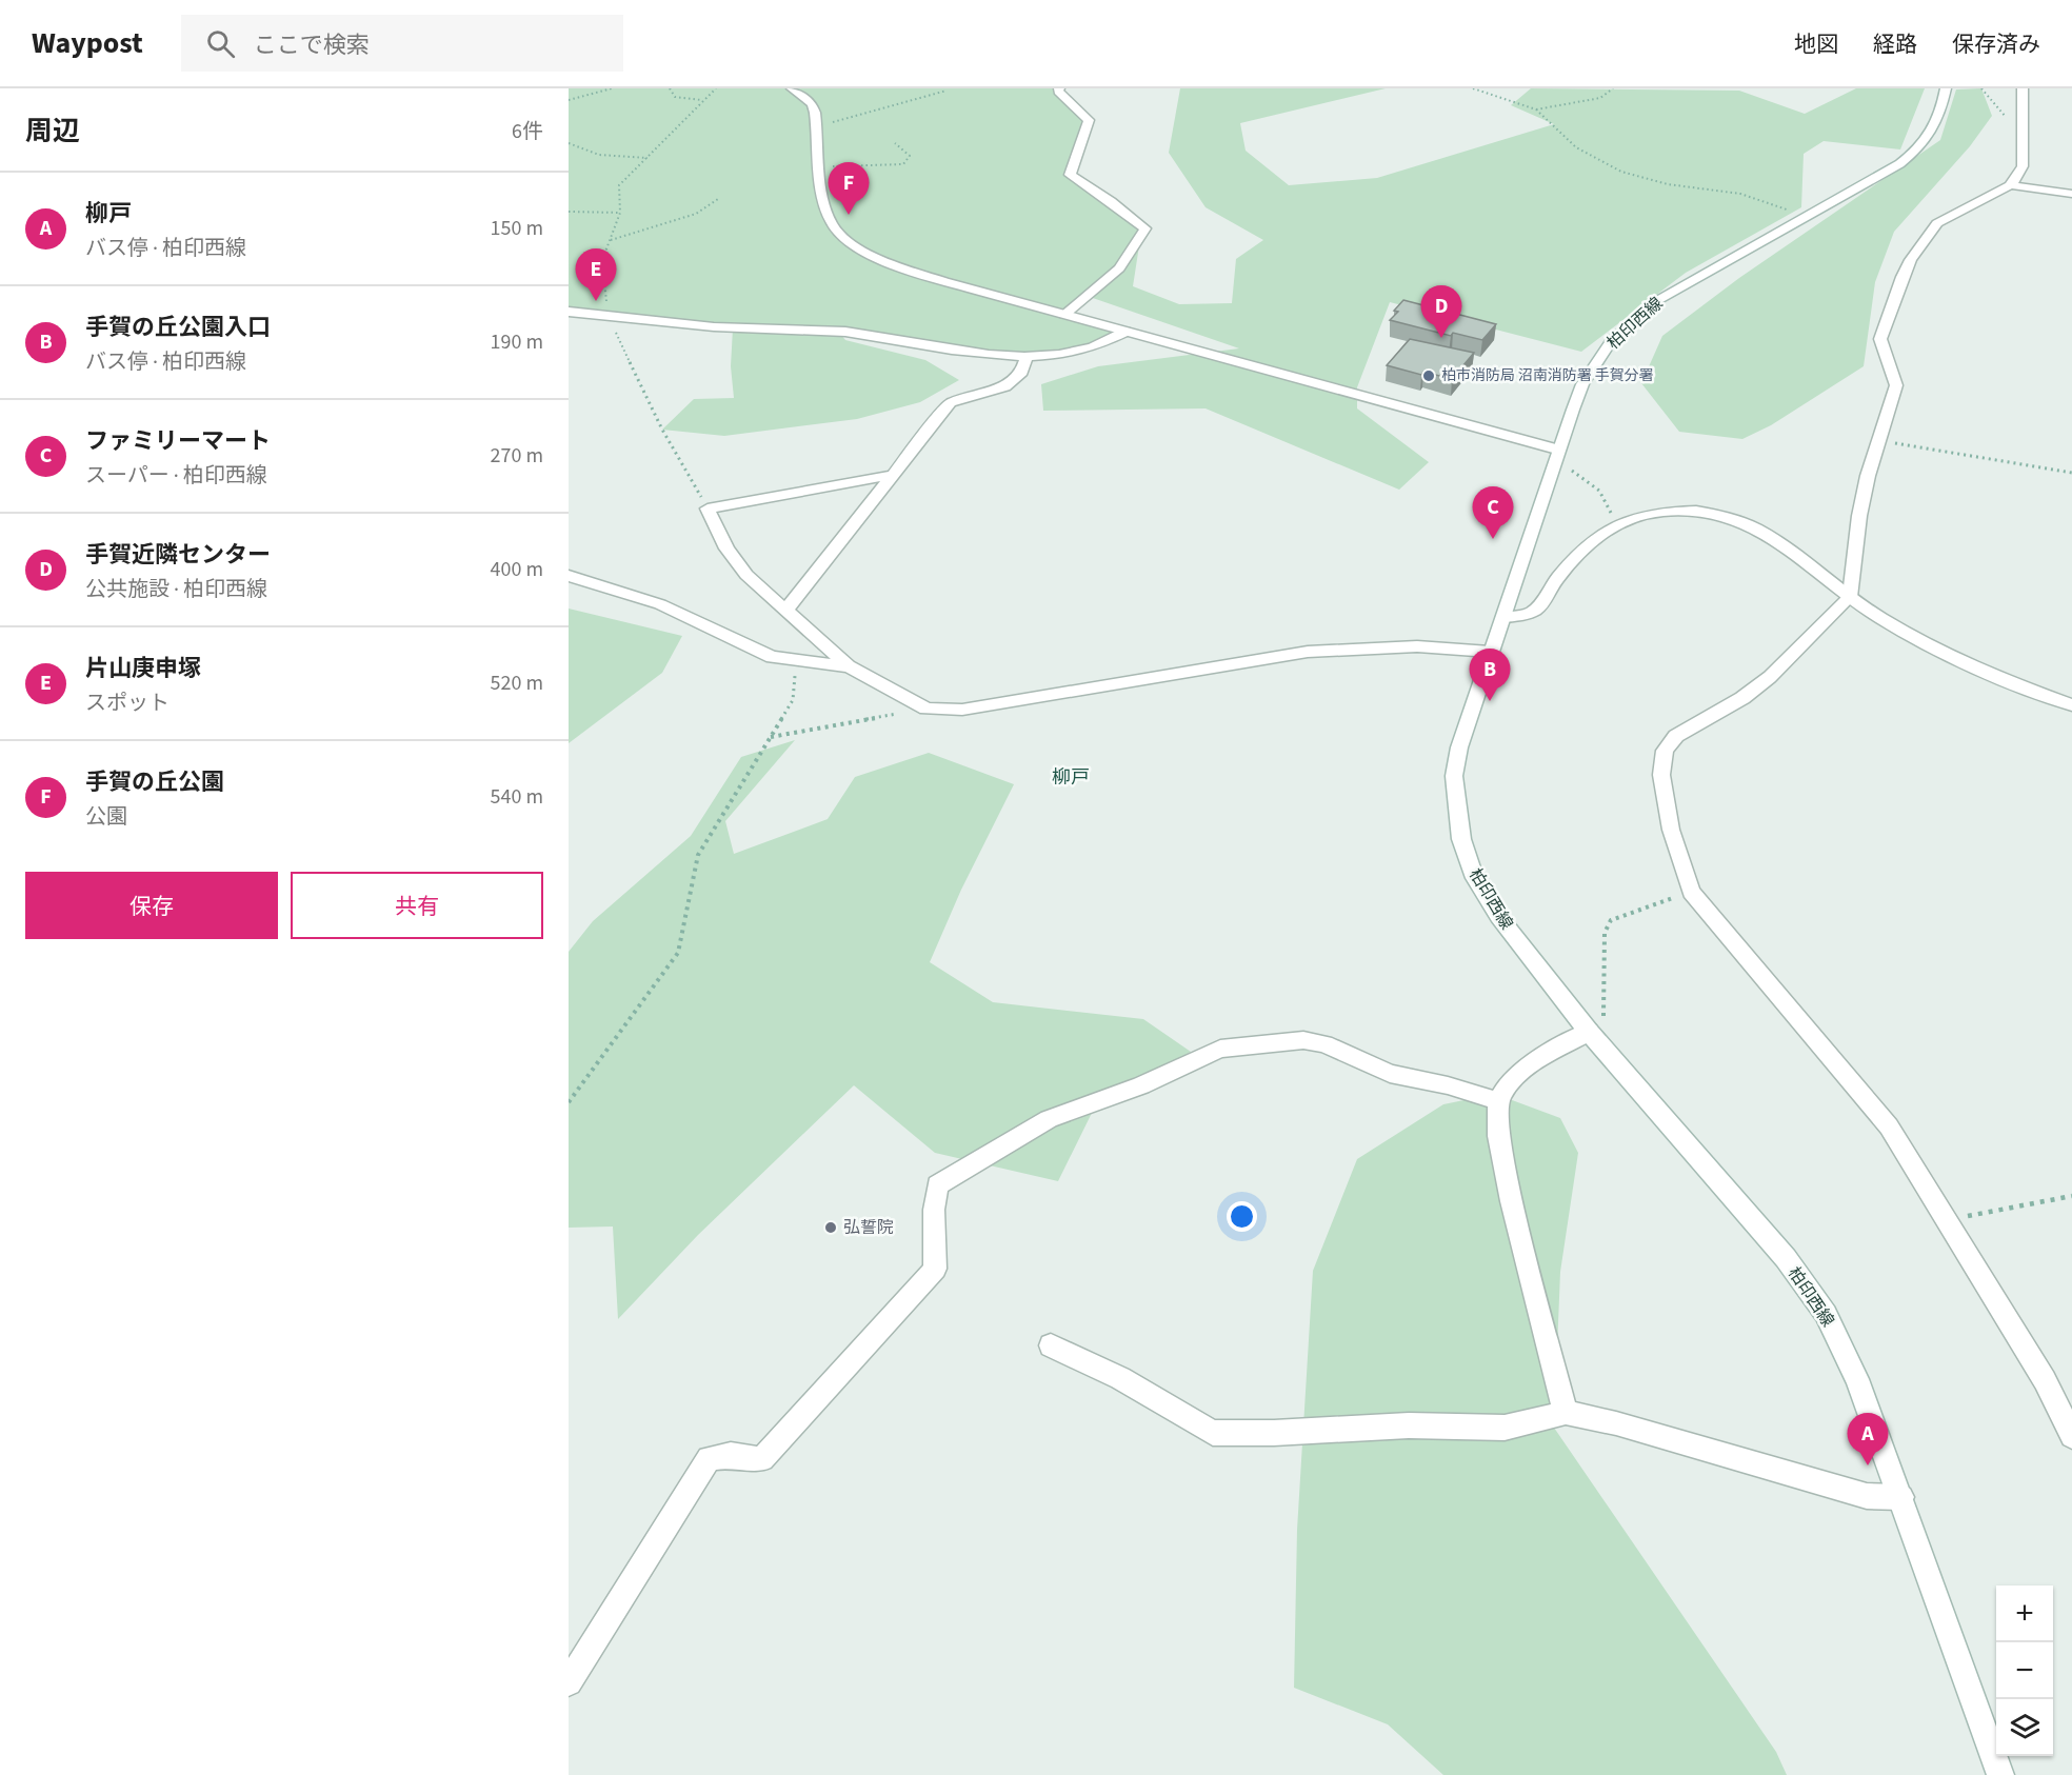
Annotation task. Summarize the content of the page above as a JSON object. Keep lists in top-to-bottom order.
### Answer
{
  "streets": {
    "street": ["柏印西線"]
  },
  "districts": ["柳戸"],
  "places": ["柏市消防局 沼南消防署 手賀分署", "弘誓院"],
  "page": {
    "header": "Waypost",
    "search": "ここで検索",
    "nav": ["地図", "経路", "保存済み"],
    "heading": ["周辺", "6件"],
    "pins": [
      "F",
      "E",
      "D",
      "C",
      "B",
      "A"
    ],
    "list": [
      {
        "mark": "A",
        "name": "柳戸",
        "note": "バス停 · 柏印西線",
        "value": "150 m"
      },
      {
        "mark": "B",
        "name": "手賀の丘公園入口",
        "note": "バス停 · 柏印西線",
        "value": "190 m"
      },
      {
        "mark": "C",
        "name": "ファミリーマート",
        "note": "スーパー · 柏印西線",
        "value": "270 m"
      },
      {
        "mark": "D",
        "name": "手賀近隣センター",
        "note": "公共施設 · 柏印西線",
        "value": "400 m"
      },
      {
        "mark": "E",
        "name": "片山庚申塚",
        "note": "スポット",
        "value": "520 m"
      },
      {
        "mark": "F",
        "name": "手賀の丘公園",
        "note": "公園",
        "value": "540 m"
      }
    ],
    "buttons": ["保存", "共有"],
    "map_buttons": ["+", "−"]
  }
}
